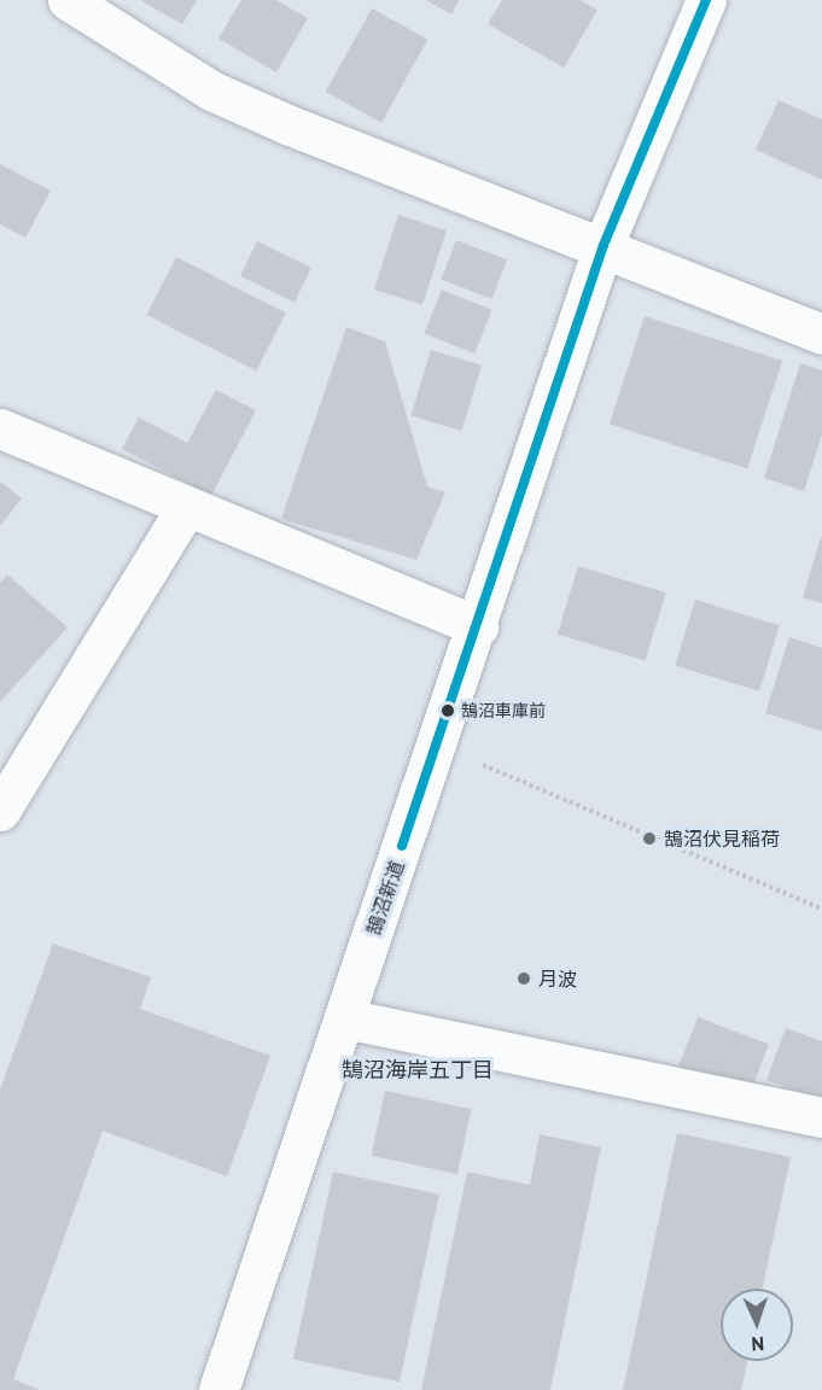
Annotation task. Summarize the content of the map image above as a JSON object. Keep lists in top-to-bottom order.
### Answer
{
  "streets": {
    "street": ["鵠沼新道"]
  },
  "districts": ["鵠沼海岸五丁目"],
  "places": ["鵠沼車庫前", "鵠沼伏見稲荷", "月波"],
  "north": "bottom"
}
